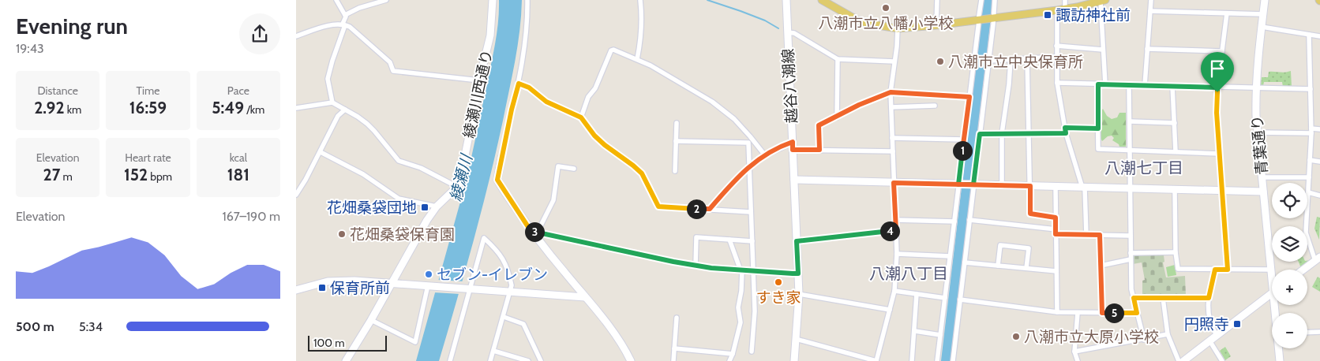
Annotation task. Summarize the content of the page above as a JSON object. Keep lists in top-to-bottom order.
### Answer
{
  "streets": {
    "street": ["越谷八潮線", "綾瀬川西通り", "青葉通り"]
  },
  "districts": ["八潮七丁目", "八潮八丁目"],
  "water": ["綾瀬川"],
  "places": {
    "other": [
      "八潮市立八幡小学校",
      "八潮市立中央保育所",
      "花畑桑袋保育園",
      "セブン-イレブン",
      "すき家",
      "八潮市立大原小学校"
    ],
    "transit": [
      "諏訪神社前",
      "花畑桑袋団地",
      "保育所前",
      "円照寺"
    ]
  },
  "scale_bar": "100 m",
  "page": {
    "heading": ["Evening run", "19:43"],
    "stats": [
      ["Distance", "2.92 km"],
      ["Time", "16:59"],
      ["Pace", "5:49 /km"],
      ["Elevation", "27 m"],
      ["Heart rate", "152 bpm"],
      ["kcal", "181"]
    ],
    "pins": [
      "1",
      "2",
      "4",
      "3",
      "5"
    ],
    "map_buttons": ["+", "−"],
    "chart": ["Elevation", "167–190 m"],
    "list": [
      {
        "name": "500 m",
        "note": "5:34"
      }
    ],
    "scale": "100 m"
  }
}
